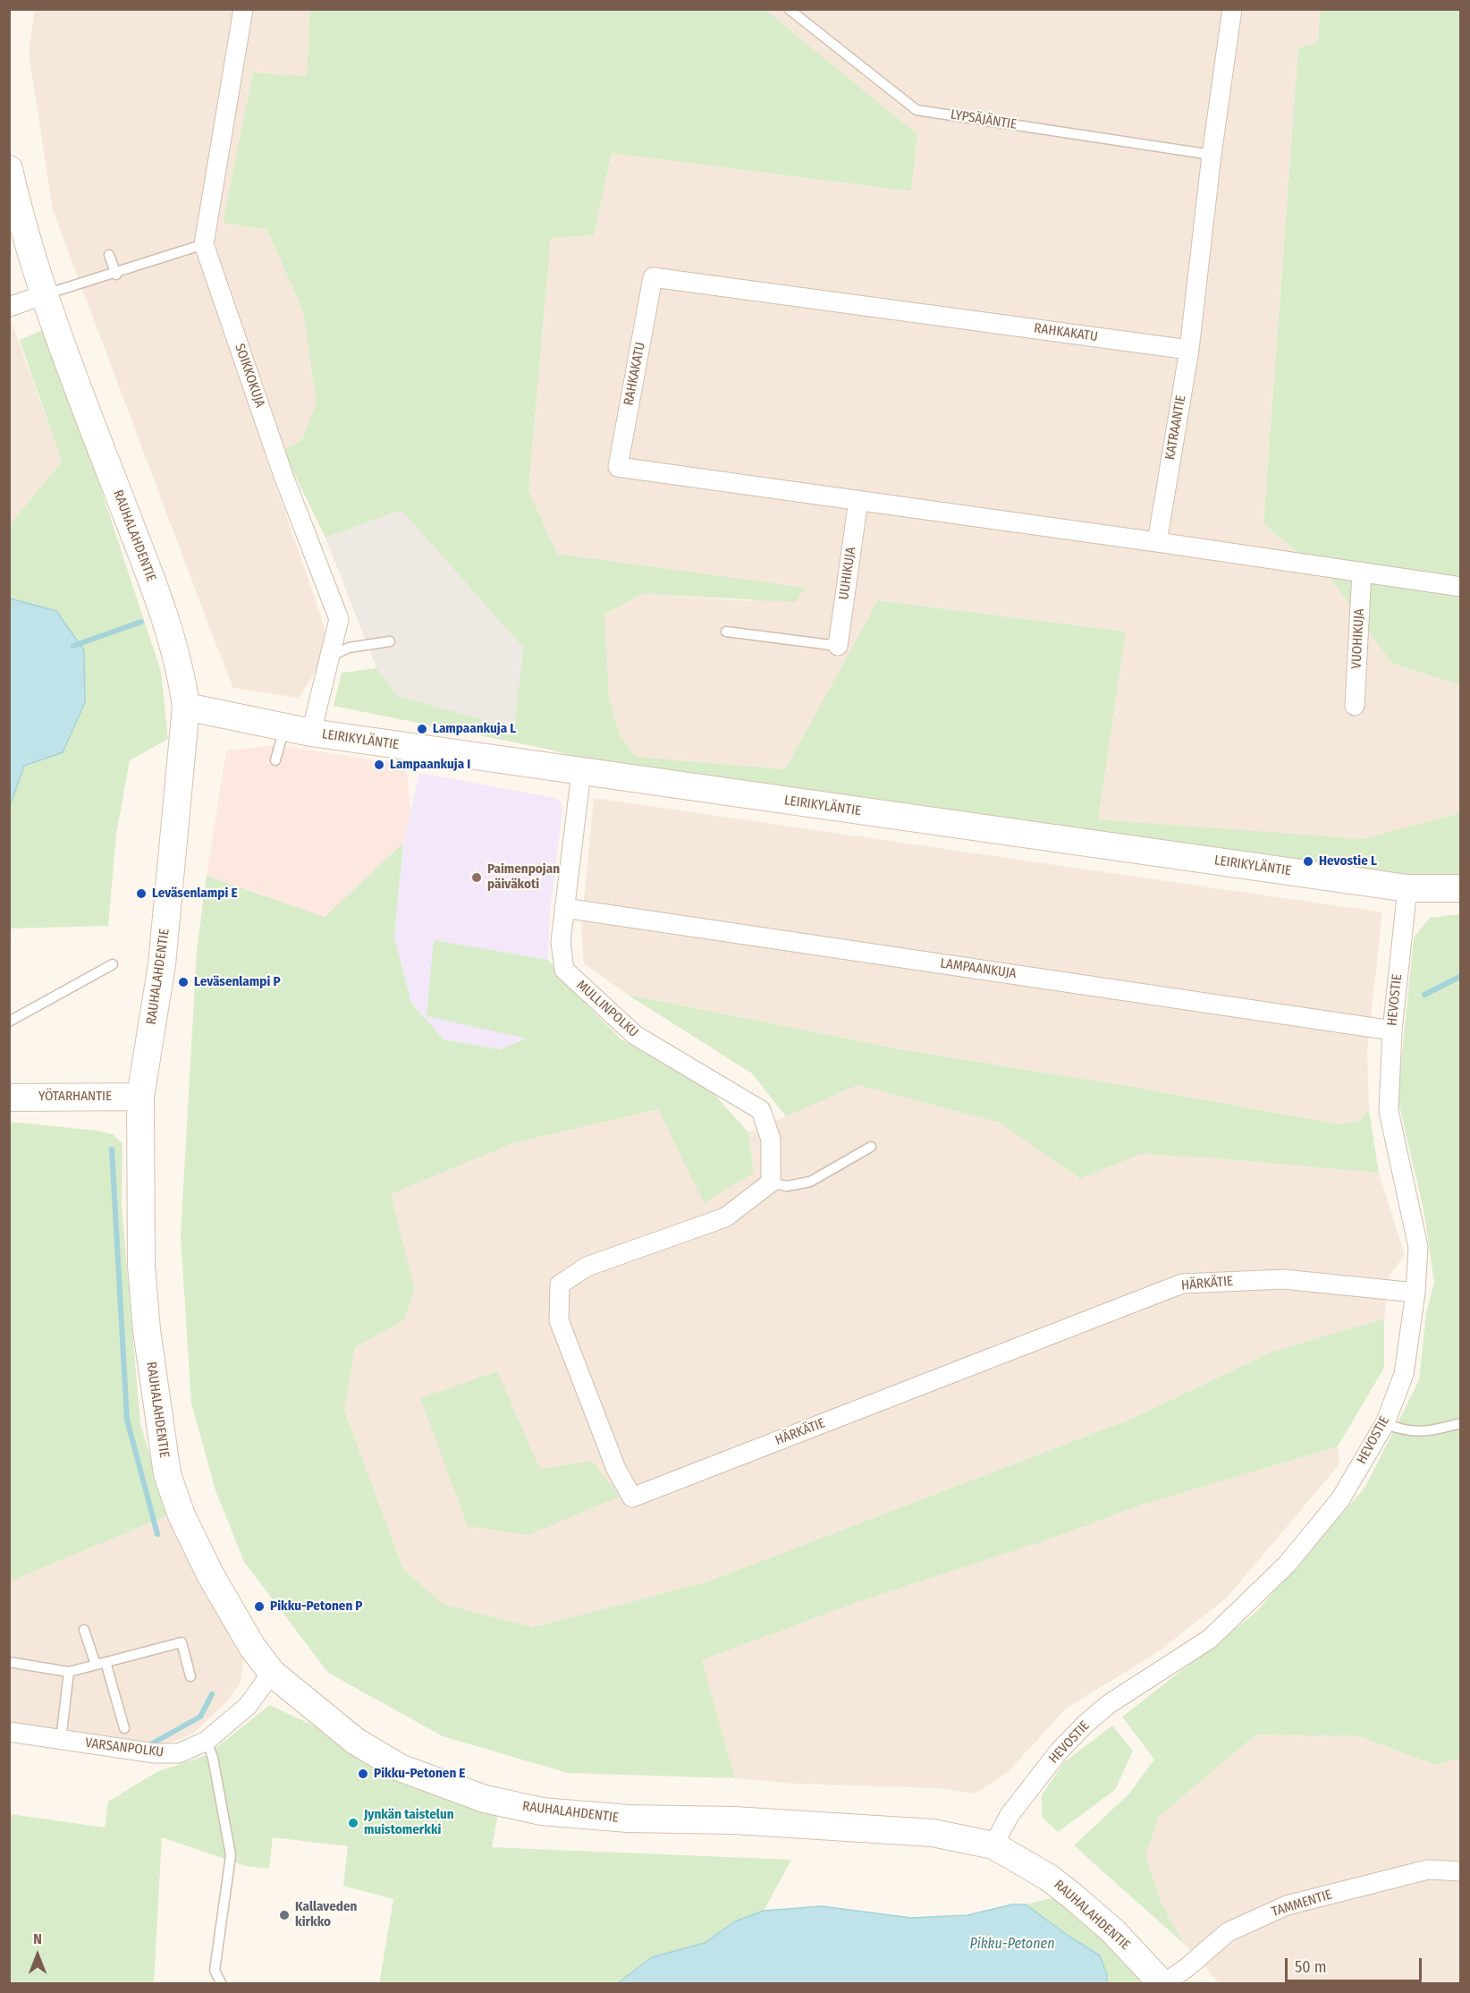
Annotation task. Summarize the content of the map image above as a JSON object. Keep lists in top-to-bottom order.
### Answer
{
  "streets": {
    "main road": ["RAUHALAHDENTIE", "LEIRIKYLÄNTIE", "YÖTARHANTIE"],
    "street": [
      "RAHKAKATU",
      "SOIKKOKUJA",
      "KATRAANTIE",
      "UUHIKUJA",
      "VUOHIKUJA",
      "LAMPAANKUJA",
      "HEVOSTIE",
      "MULLINPOLKU",
      "HÄRKÄTIE",
      "VARSANPOLKU",
      "TAMMENTIE"
    ],
    "lane": ["LYPSÄJÄNTIE"]
  },
  "crossings": [
    ["LYPSÄJÄNTIE", "KATRAANTIE"],
    ["RAHKAKATU", "KATRAANTIE"],
    ["RAHKAKATU", "UUHIKUJA"],
    ["SOIKKOKUJA", "LEIRIKYLÄNTIE"],
    ["RAUHALAHDENTIE", "LEIRIKYLÄNTIE"],
    ["RAUHALAHDENTIE", "HEVOSTIE"],
    ["RAUHALAHDENTIE", "YÖTARHANTIE"],
    ["RAUHALAHDENTIE", "VARSANPOLKU"],
    ["RAUHALAHDENTIE", "TAMMENTIE"],
    ["LEIRIKYLÄNTIE", "HEVOSTIE"],
    ["LEIRIKYLÄNTIE", "MULLINPOLKU"],
    ["LAMPAANKUJA", "HEVOSTIE"],
    ["LAMPAANKUJA", "MULLINPOLKU"],
    ["HEVOSTIE", "HÄRKÄTIE"],
    ["MULLINPOLKU", "HÄRKÄTIE"]
  ],
  "water": ["Pikku-Petonen"],
  "places": [
    "Lampaankuja L",
    "Lampaankuja I",
    "Hevostie L",
    "Paimenpojan päiväkoti",
    "Leväsenlampi E",
    "Leväsenlampi P",
    "Pikku-Petonen P",
    "Pikku-Petonen E",
    "Jynkän taistelun muistomerkki",
    "Kallaveden kirkko"
  ],
  "scale_bar": "50 m",
  "north": "top"
}
